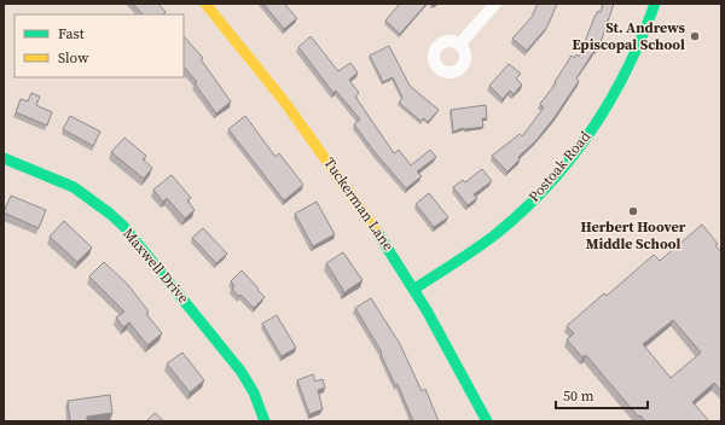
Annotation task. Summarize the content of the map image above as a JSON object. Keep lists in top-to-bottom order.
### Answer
{
  "streets": {
    "street": ["Postoak Road", "Tuckerman Lane", "Maxwell Drive"]
  },
  "crossings": [
    ["Postoak Road", "Tuckerman Lane"]
  ],
  "places": ["St. Andrews Episcopal School", "Herbert Hoover Middle School"],
  "legend": ["Fast", "Slow"],
  "scale_bar": "50 m"
}
